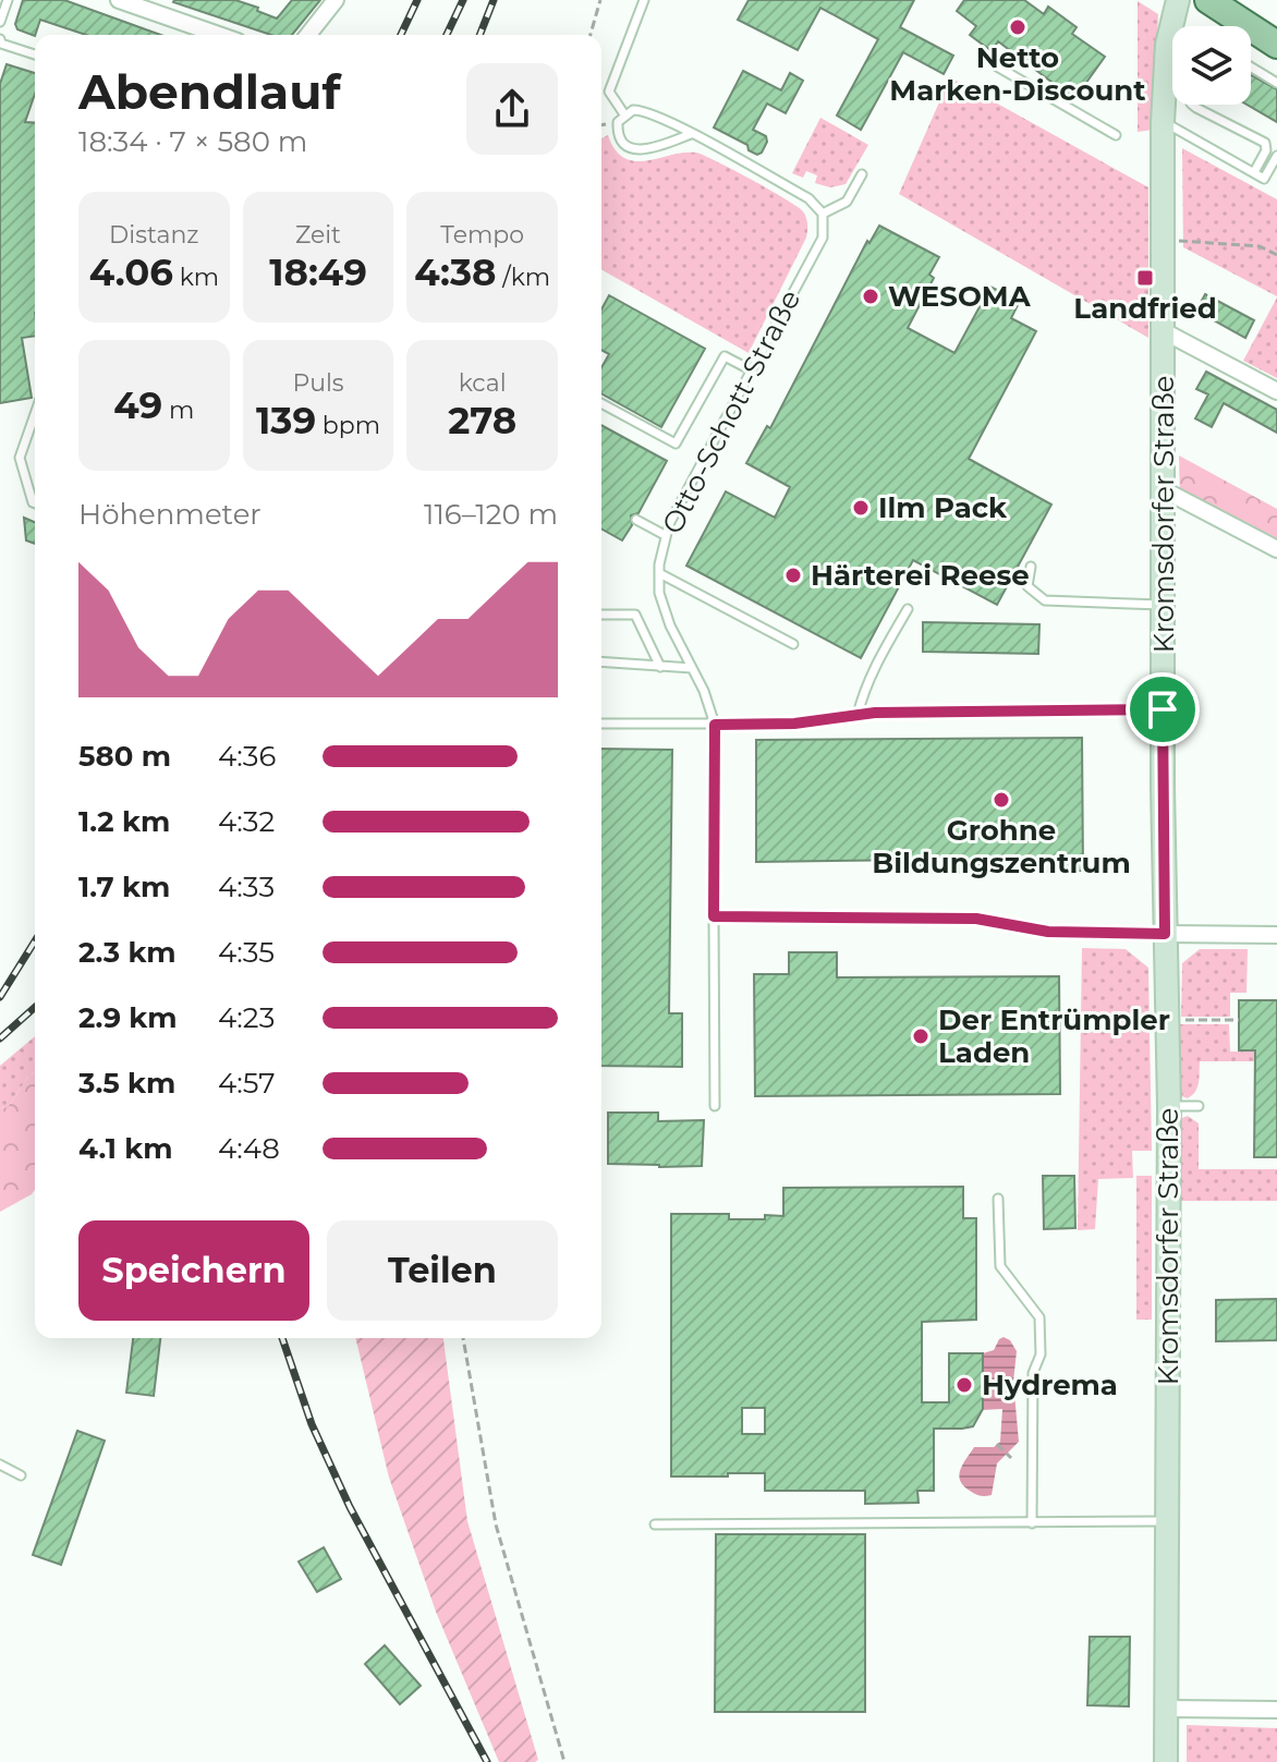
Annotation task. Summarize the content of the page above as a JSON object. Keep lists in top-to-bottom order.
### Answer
{
  "streets": {
    "street": ["Kromsdorfer Straße"],
    "lane": ["Otto-Schott-Straße"]
  },
  "places": {
    "other": [
      "Netto Marken-Discount",
      "WESOMA",
      "Ilm Pack",
      "Härterei Reese",
      "Grohne Bildungszentrum",
      "Der Entrümpler Laden",
      "Hydrema"
    ],
    "transit": ["Landfried"]
  },
  "page": {
    "heading": ["Abendlauf", "18:34 · 7 × 580 m"],
    "stats": [
      ["Distanz", "4.06 km"],
      ["Zeit", "18:49"],
      ["Tempo", "4:38 /km"],
      ["49 m"],
      ["Puls", "139 bpm"],
      ["kcal", "278"]
    ],
    "chart": ["Höhenmeter", "116–120 m"],
    "list": [
      {
        "name": "580 m",
        "note": "4:36"
      },
      {
        "name": "1.2 km",
        "note": "4:32"
      },
      {
        "name": "1.7 km",
        "note": "4:33"
      },
      {
        "name": "2.3 km",
        "note": "4:35"
      },
      {
        "name": "2.9 km",
        "note": "4:23"
      },
      {
        "name": "3.5 km",
        "note": "4:57"
      },
      {
        "name": "4.1 km",
        "note": "4:48"
      }
    ],
    "buttons": ["Speichern", "Teilen"]
  }
}
